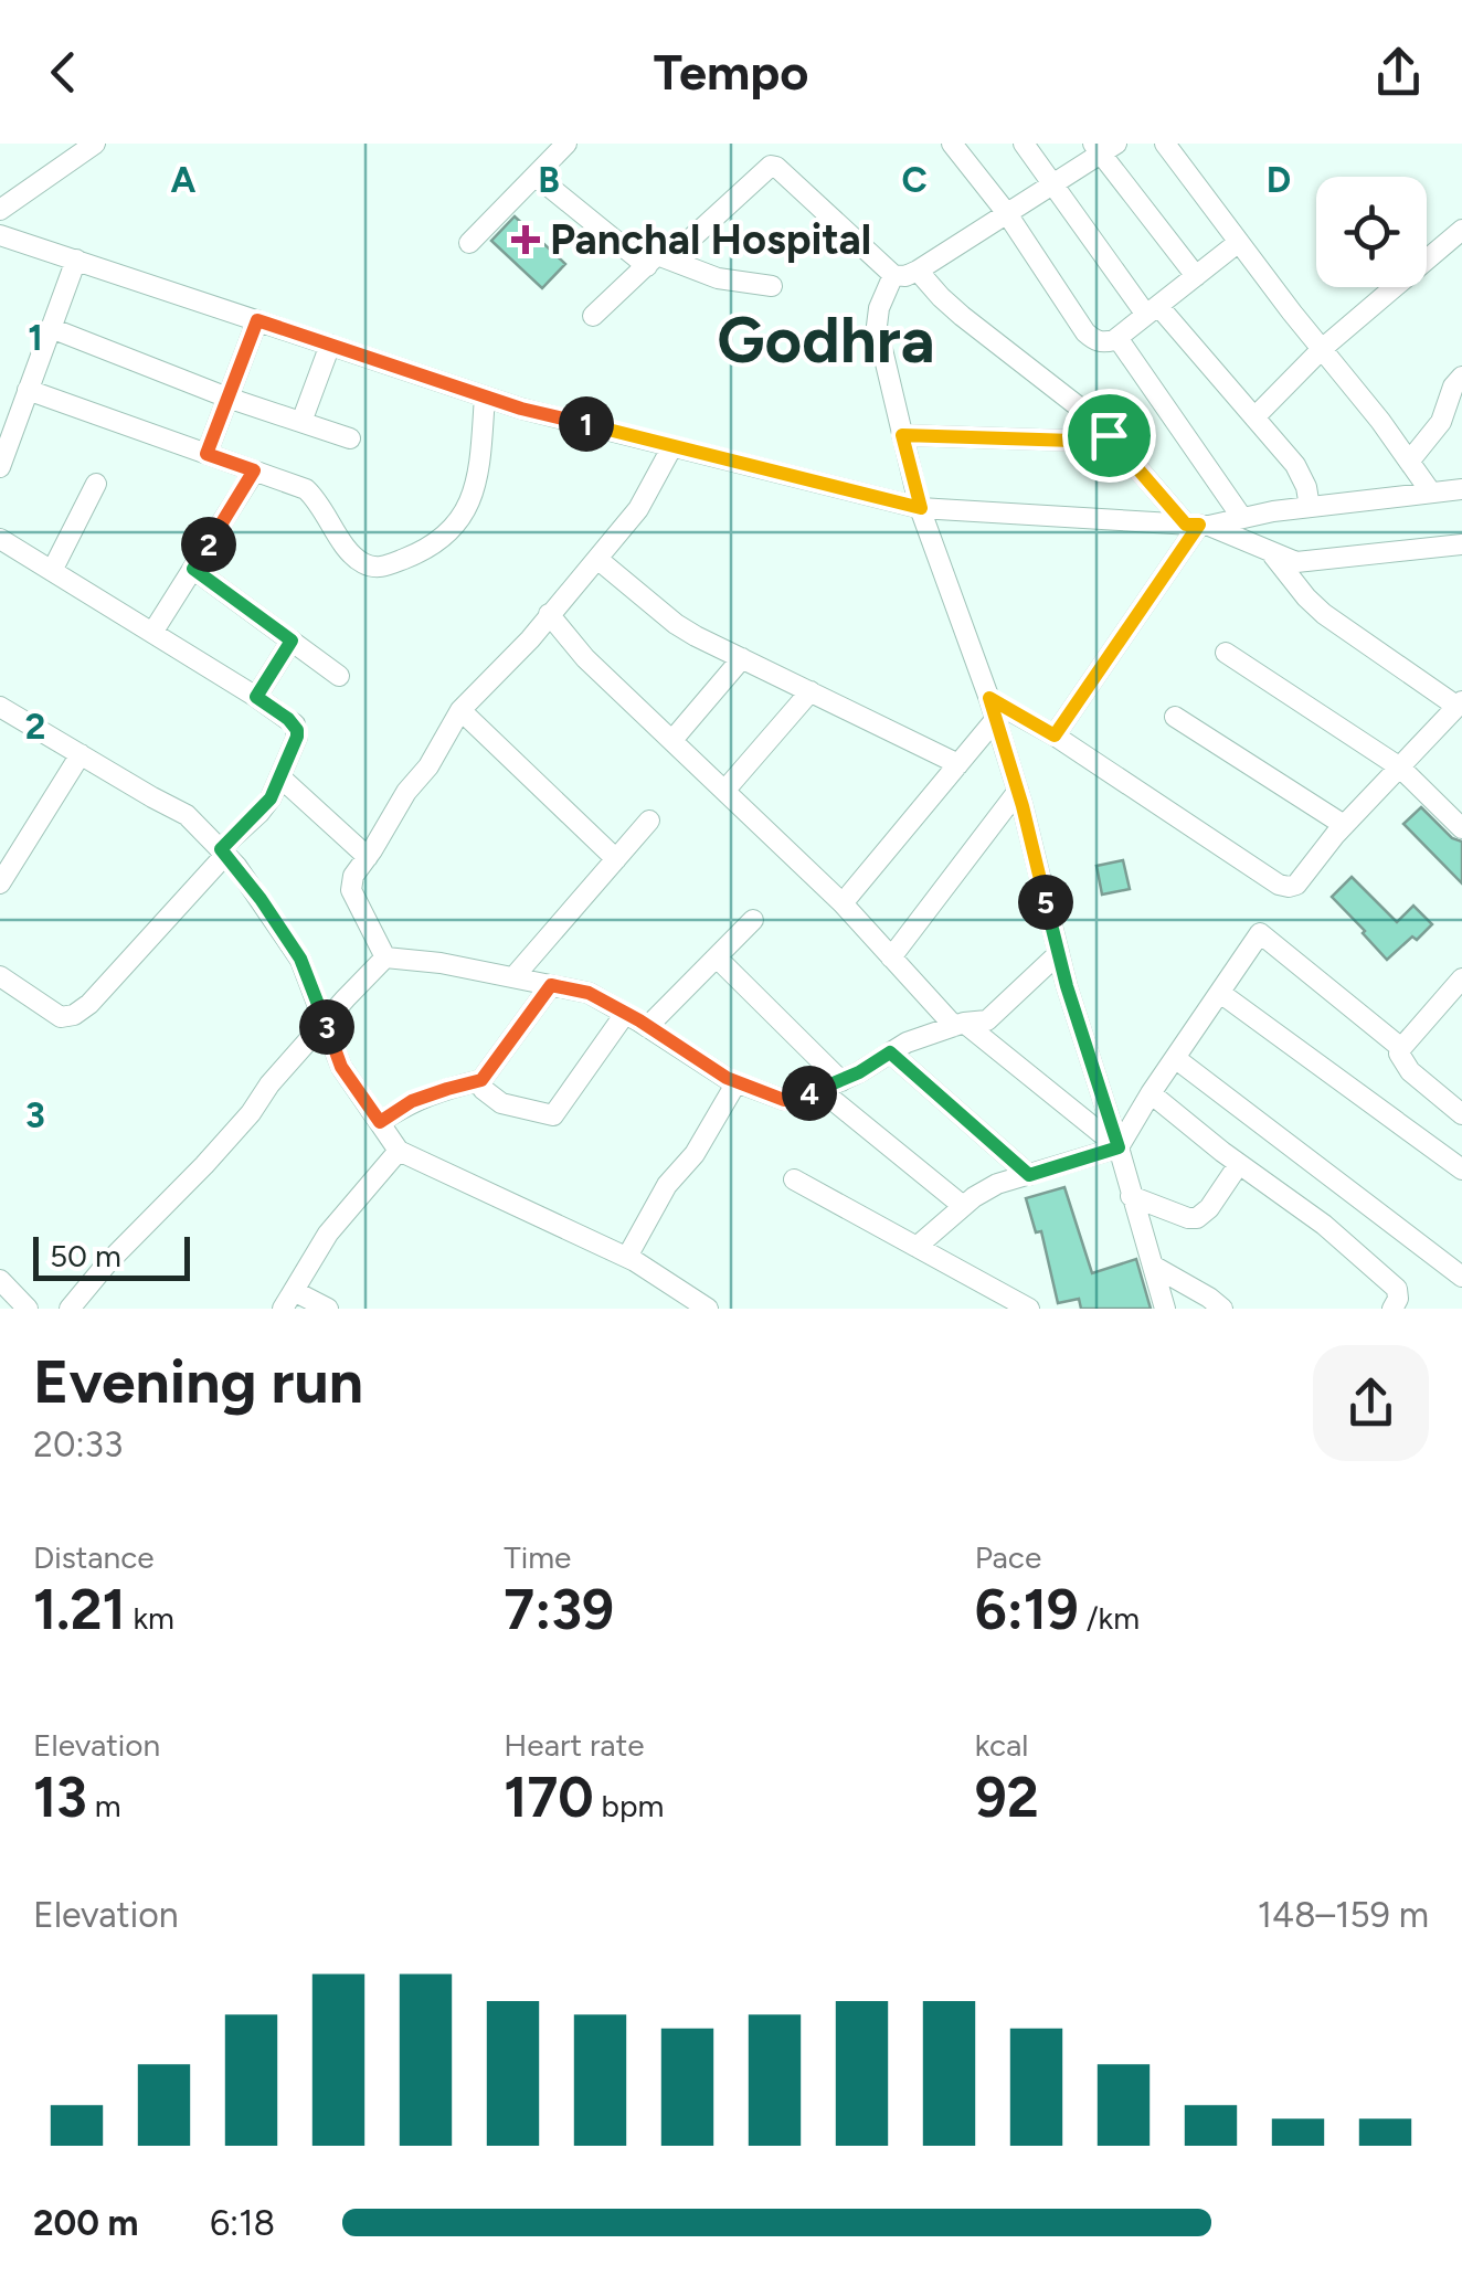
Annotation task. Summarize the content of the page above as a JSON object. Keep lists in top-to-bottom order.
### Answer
{
  "districts": ["Godhra"],
  "places": {
    "health": ["Panchal Hospital"]
  },
  "scale_bar": "50 m",
  "page": {
    "header": "Tempo",
    "pins": [
      "1",
      "2",
      "5",
      "3",
      "4"
    ],
    "scale": "50 m",
    "heading": ["Evening run", "20:33"],
    "stats": [
      ["Distance", "1.21 km"],
      ["Time", "7:39"],
      ["Pace", "6:19 /km"],
      ["Elevation", "13 m"],
      ["Heart rate", "170 bpm"],
      ["kcal", "92"]
    ],
    "chart": ["Elevation", "148–159 m"],
    "list": [
      {
        "name": "200 m",
        "note": "6:18"
      }
    ]
  },
  "grid": {
    "columns": [
      "A",
      "B",
      "C",
      "D"
    ],
    "rows": ["1", "2", "3"]
  }
}
